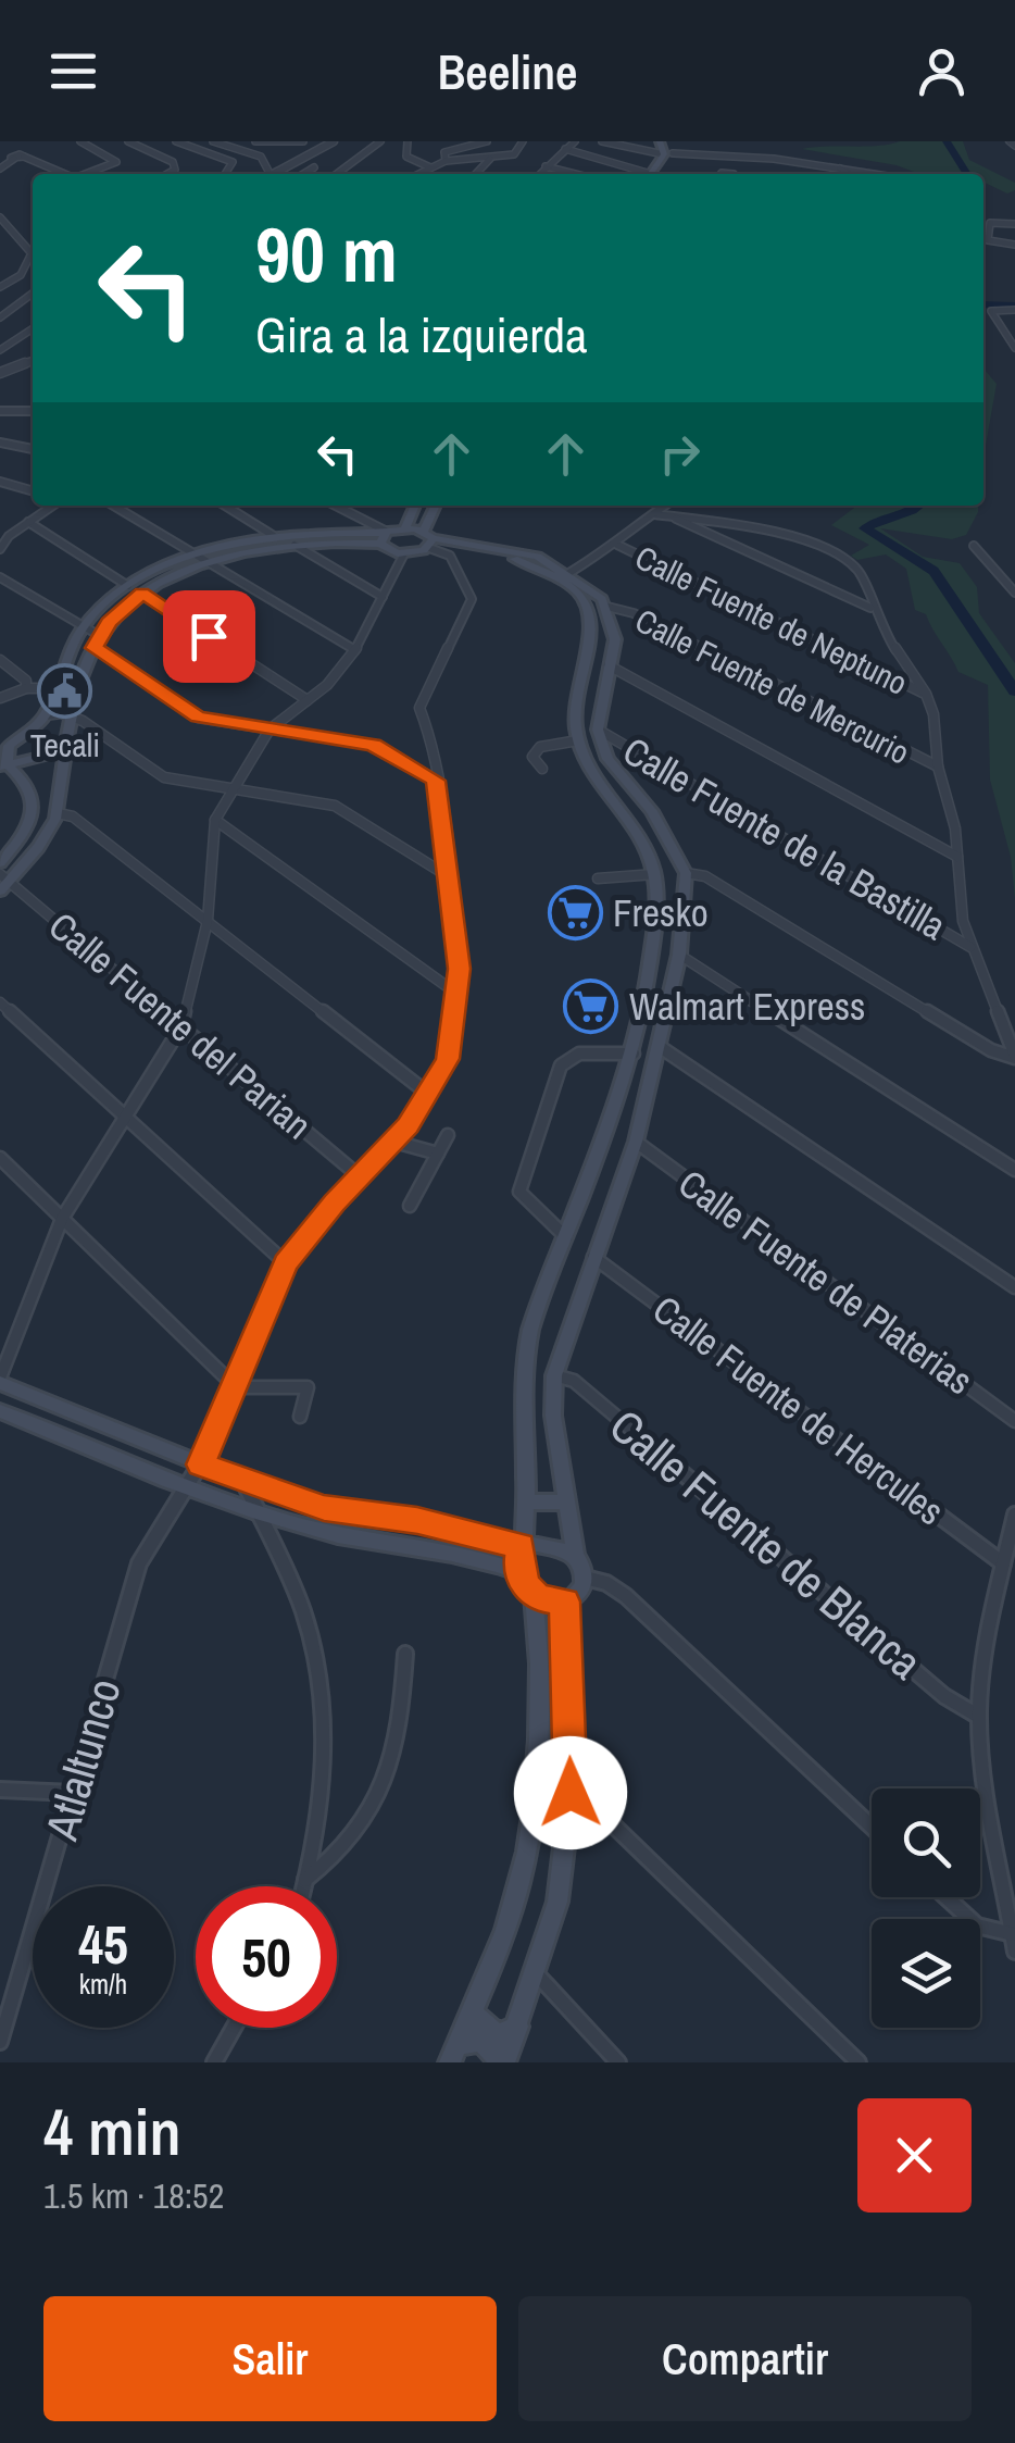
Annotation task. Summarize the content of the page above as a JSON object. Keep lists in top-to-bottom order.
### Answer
{
  "streets": {
    "street": [
      "Calle Fuente de Neptuno",
      "Calle Fuente de Mercurio",
      "Calle Fuente de la Bastilla",
      "Calle Fuente del Parian",
      "Calle Fuente de Platerias",
      "Calle Fuente de Hercules",
      "Calle Fuente de Blanca",
      "Atlaltunco"
    ]
  },
  "places": {
    "public building": ["Tecali"],
    "supermarket": ["Fresko", "Walmart Express"]
  },
  "page": {
    "header": "Beeline",
    "turn": ["90 m", "Gira a la izquierda"],
    "speed": "45 km/h",
    "limit": "50",
    "heading": ["4 min", "1.5 km · 18:52"],
    "buttons": ["Salir", "Compartir"]
  }
}
